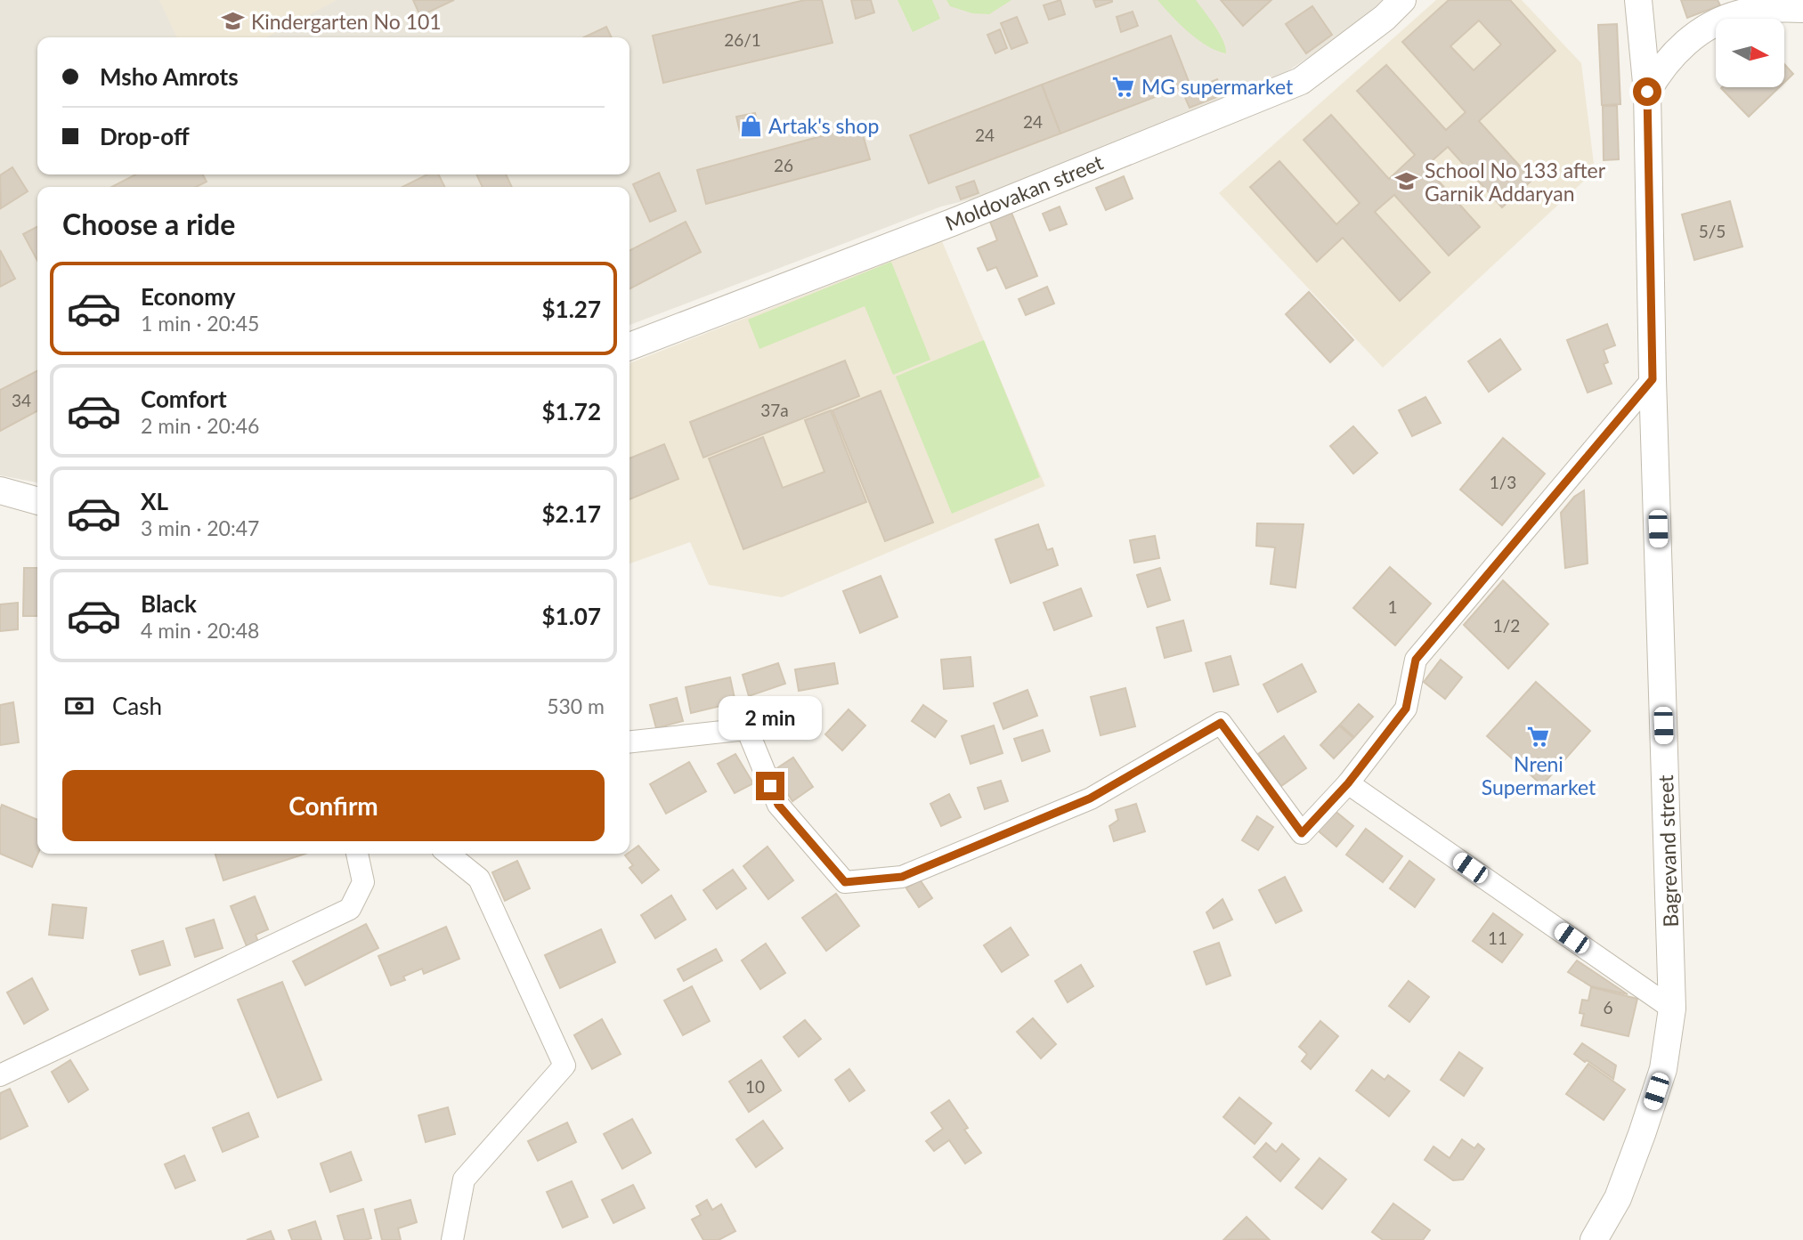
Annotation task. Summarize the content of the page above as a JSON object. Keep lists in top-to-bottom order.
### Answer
{
  "streets": {
    "street": ["Moldovakan street", "Bagrevand street"]
  },
  "places": {
    "school or university": ["Kindergarten No 101", "School No 133 after Garnik Addaryan"],
    "supermarket": ["MG supermarket", "Nreni Supermarket"],
    "shop": ["Artak's shop"]
  },
  "house_numbers": [
    "26/1",
    "24",
    "24",
    "26",
    "5/5",
    "34",
    "37a",
    "1/3",
    "1",
    "1/2",
    "11",
    "6",
    "10"
  ],
  "north": "right",
  "page": {
    "banner": ["Msho Amrots", "Drop-off"],
    "heading": "Choose a ride",
    "list": [
      {
        "name": "Economy",
        "note": "1 min · 20:45",
        "value": "$1.27"
      },
      {
        "name": "Comfort",
        "note": "2 min · 20:46",
        "value": "$1.72"
      },
      {
        "name": "XL",
        "note": "3 min · 20:47",
        "value": "$2.17"
      },
      {
        "name": "Black",
        "note": "4 min · 20:48",
        "value": "$1.07"
      }
    ],
    "pay": ["Cash", "530 m"],
    "bubble": "2 min",
    "buttons": "Confirm"
  }
}
